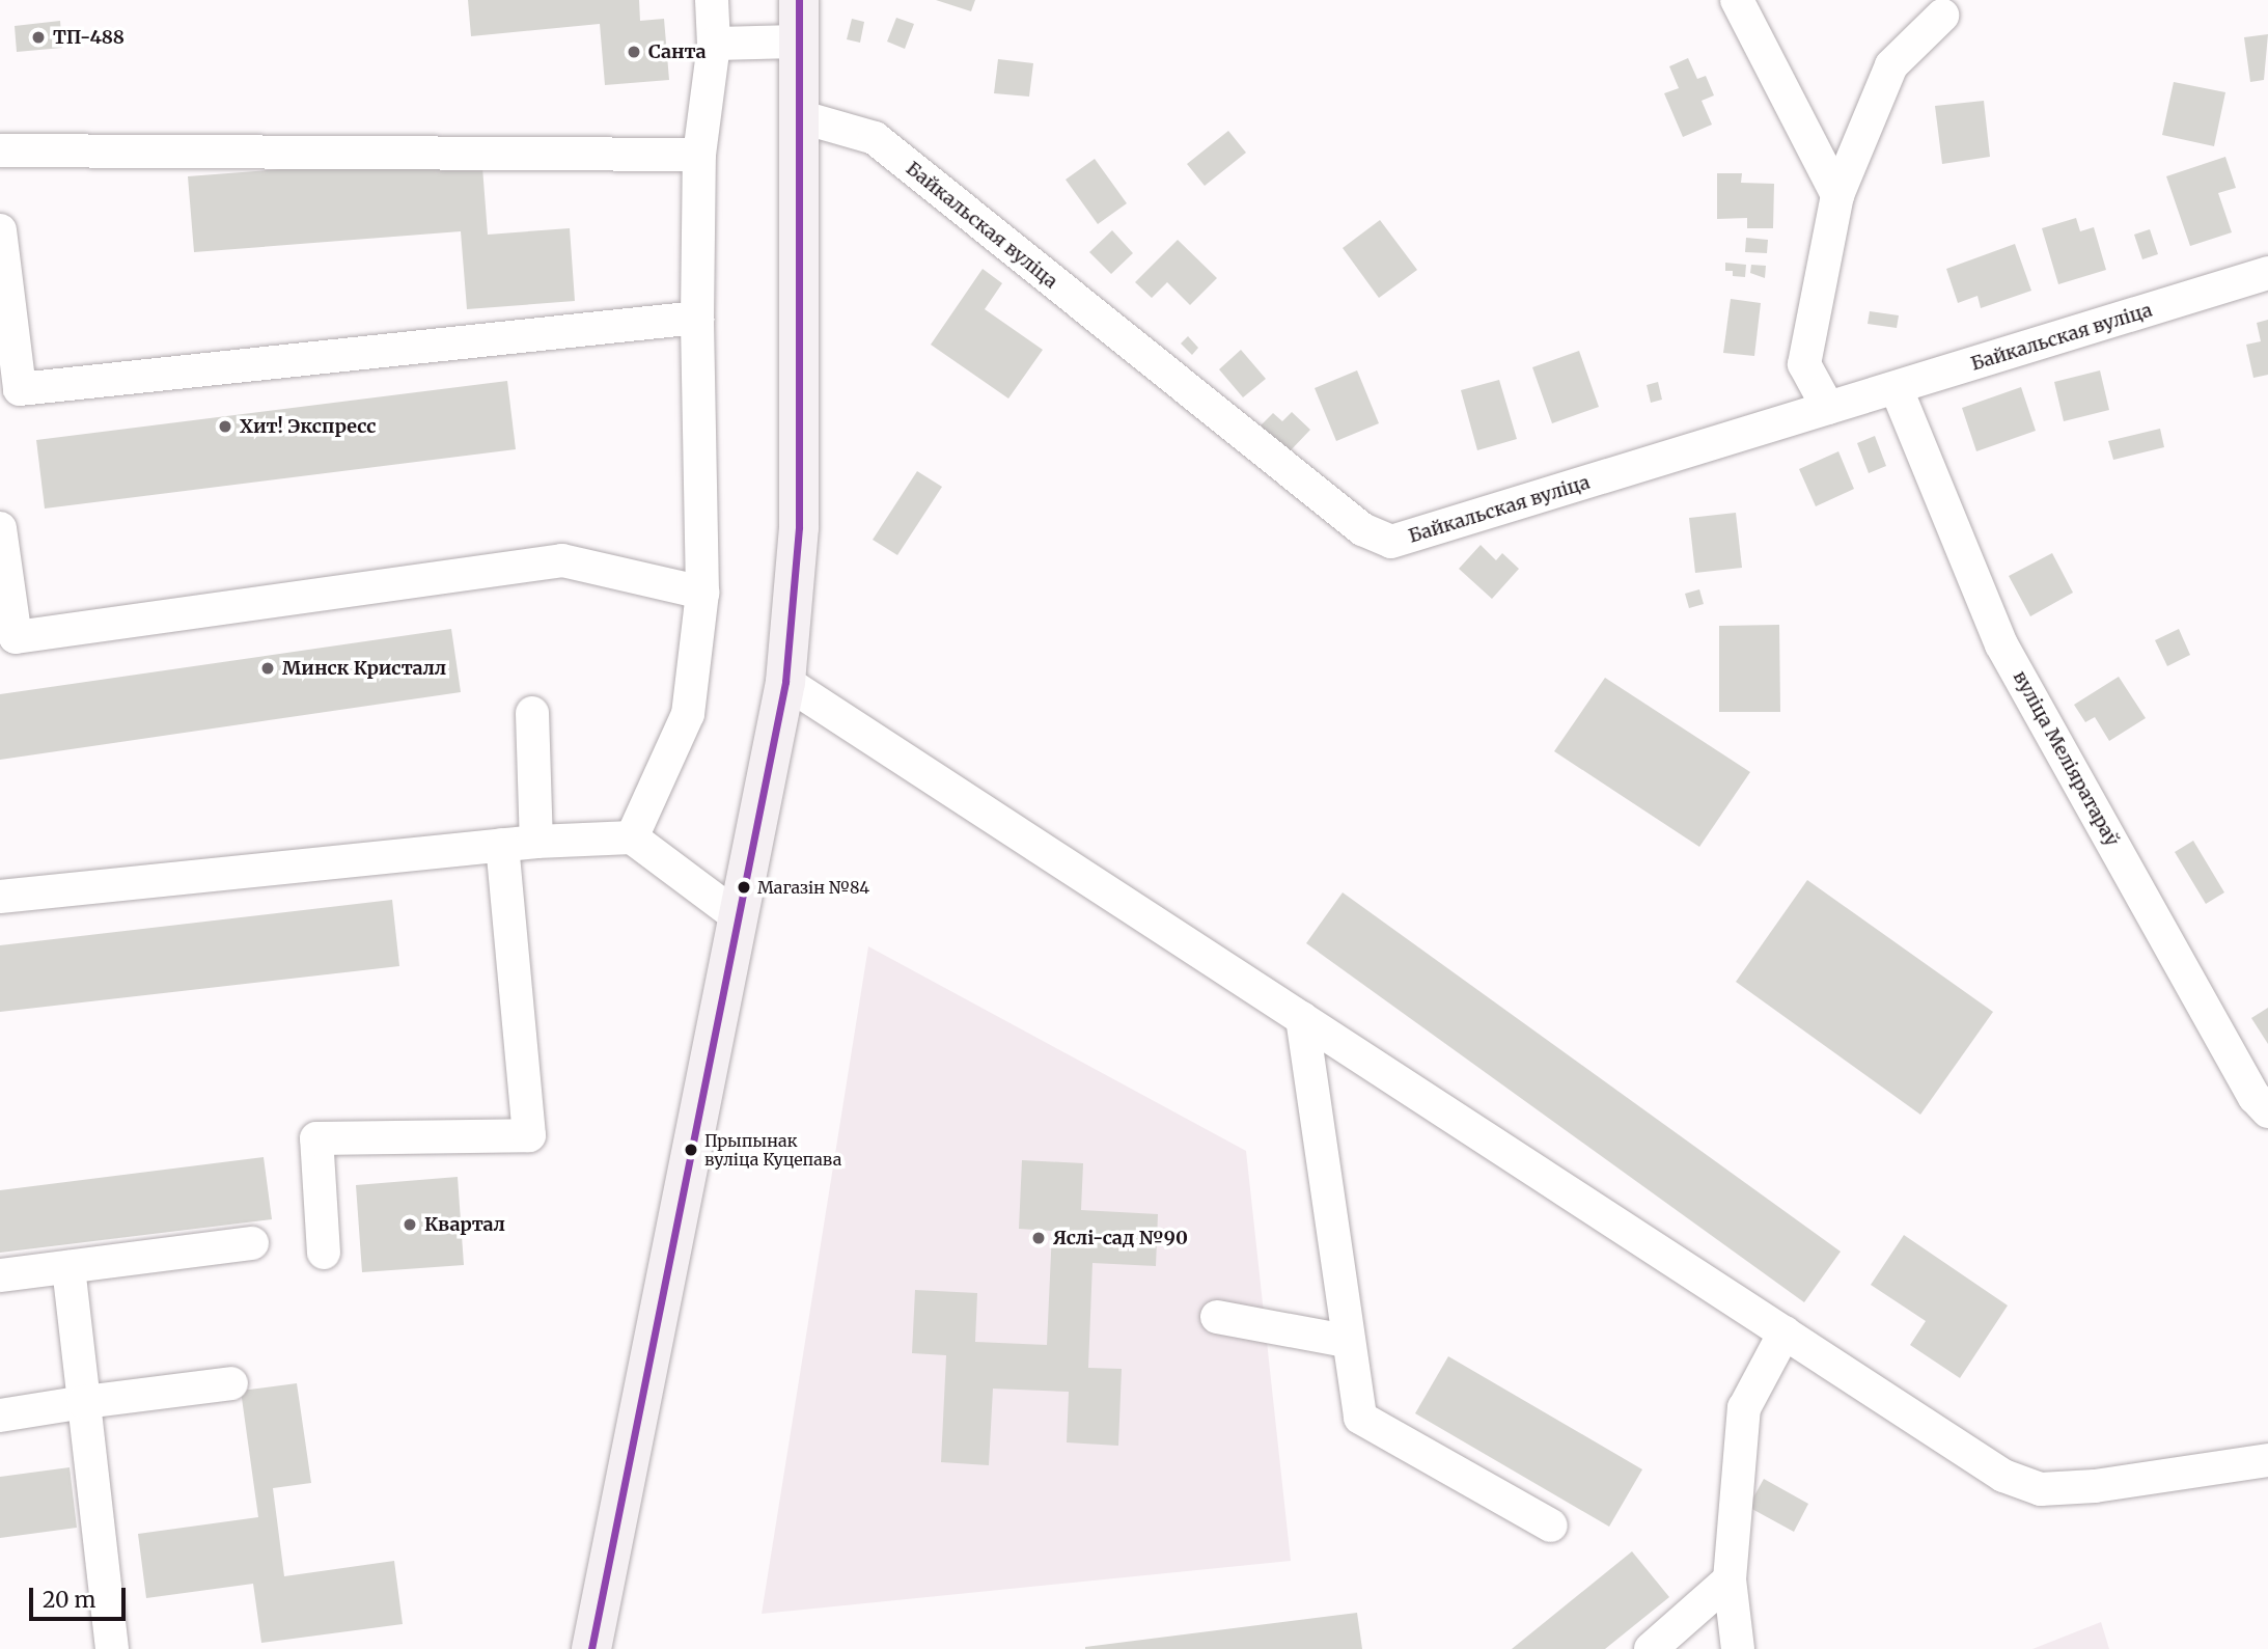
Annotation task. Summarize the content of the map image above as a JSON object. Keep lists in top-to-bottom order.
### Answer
{
  "streets": {
    "street": ["Байкальская вуліца", "вуліца Меліяратараў"]
  },
  "crossings": [
    ["Байкальская вуліца", "вуліца Меліяратараў"]
  ],
  "places": [
    "ТП-488",
    "Санта",
    "Хит! Экспресс",
    "Минск Кристалл",
    "Магазін №84",
    "Прыпынак вуліца Куцепава",
    "Квартал",
    "Яслі-сад №90"
  ],
  "scale_bar": "20 m"
}
